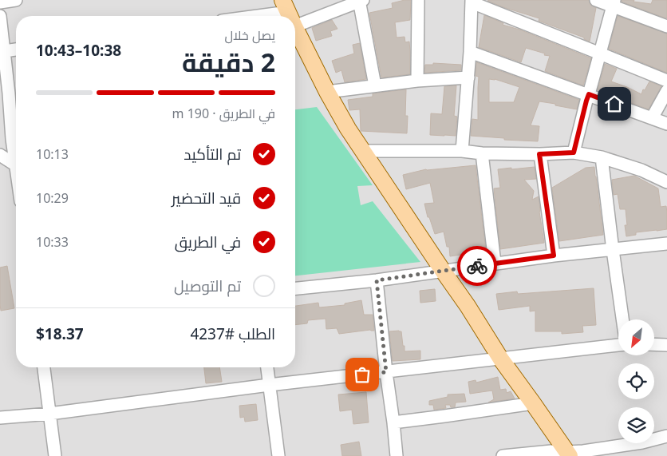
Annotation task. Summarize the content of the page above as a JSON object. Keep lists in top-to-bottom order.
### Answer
{
  "north": "bottom left",
  "page": {
    "heading": ["2 دقيقة", "يصل خلال", "10:38–10:43"],
    "panel": ["الطلب #4237", "$18.37"],
    "bar": "في الطريق · 190 m",
    "list": [
      ["تم التأكيد", "10:13"],
      ["قيد التحضير", "10:29"],
      ["في الطريق", "10:33"],
      "تم التوصيل"
    ]
  }
}
